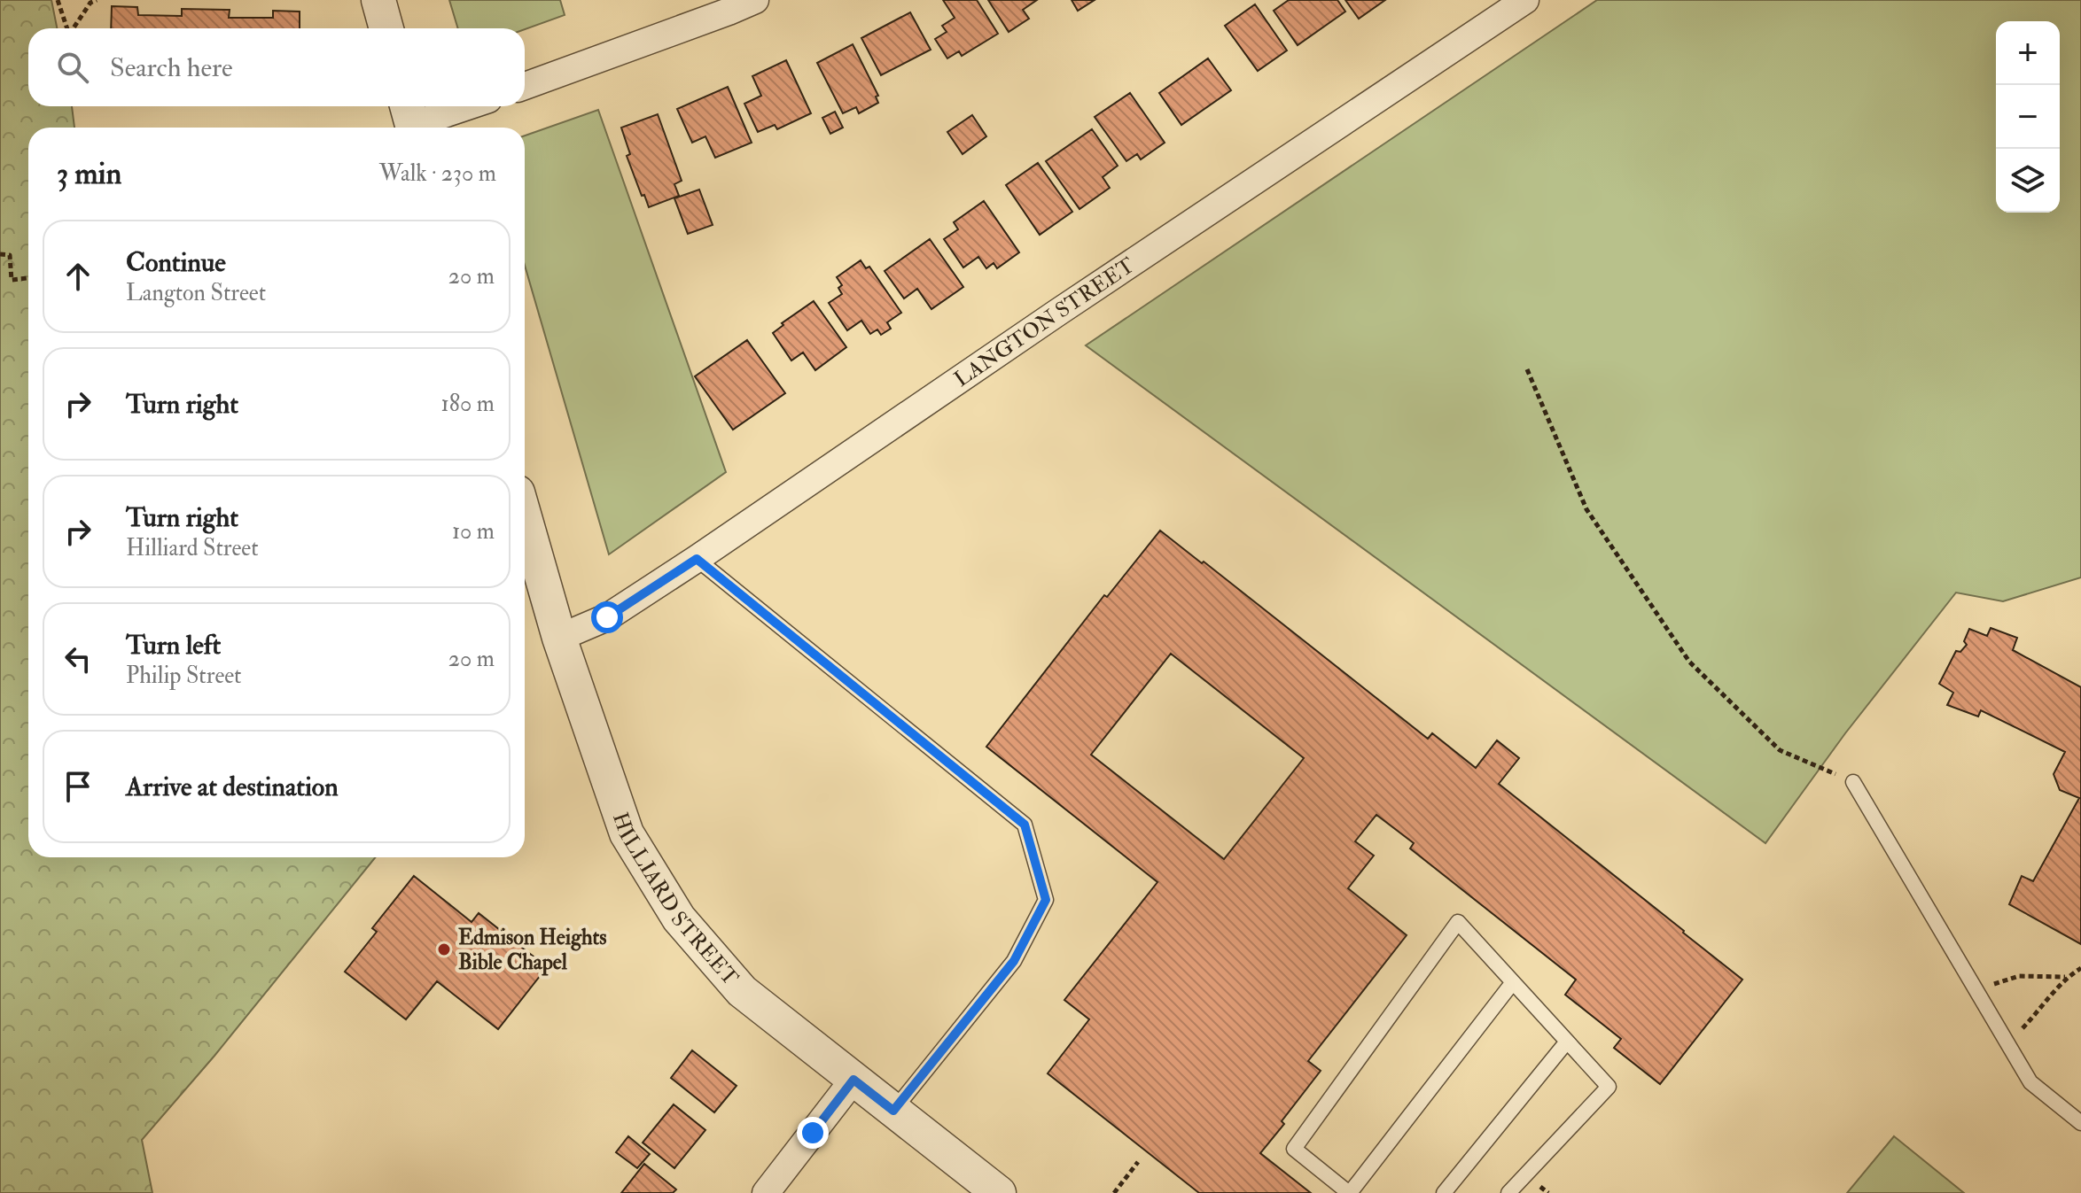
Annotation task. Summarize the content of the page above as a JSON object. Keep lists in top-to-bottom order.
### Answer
{
  "streets": {
    "street": ["LANGTON STREET", "HILLIARD STREET"]
  },
  "crossings": [
    ["LANGTON STREET", "HILLIARD STREET"]
  ],
  "places": ["Edmison Heights Bible Chapel"],
  "page": {
    "map_buttons": ["+", "−"],
    "search": "Search here",
    "heading": ["3 min", "Walk · 230 m"],
    "list": [
      ["Continue", "Langton Street", "20 m"],
      ["Turn right", "180 m"],
      ["Turn right", "Hilliard Street", "10 m"],
      ["Turn left", "Philip Street", "20 m"],
      "Arrive at destination"
    ]
  }
}
